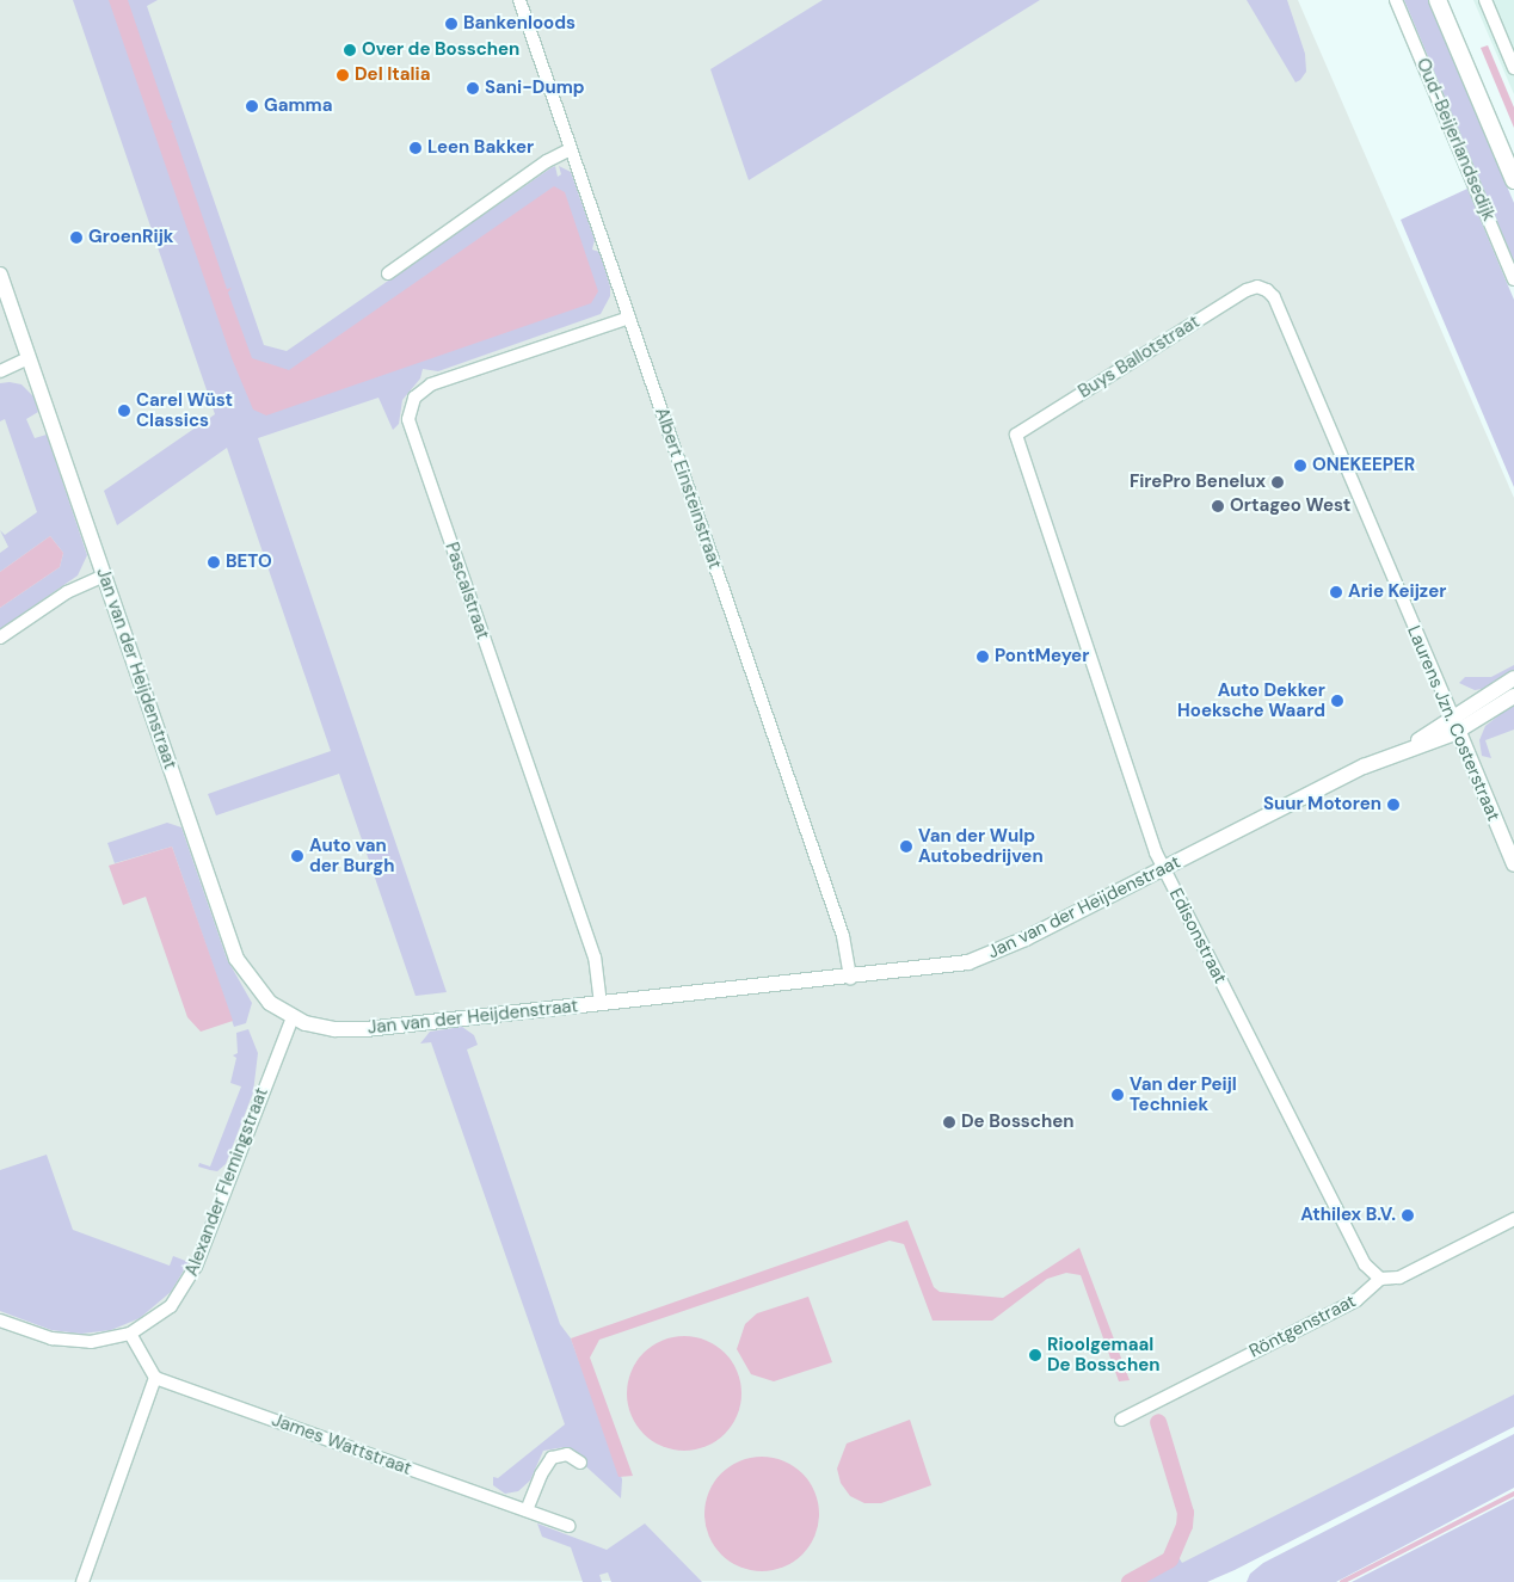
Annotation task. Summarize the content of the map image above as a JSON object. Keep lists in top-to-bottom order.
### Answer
{
  "streets": {
    "street": [
      "Oud-Beijerlandsedijk",
      "Buys Ballotstraat",
      "Albert Einsteinstraat",
      "Pascalstraat",
      "Jan van der Heijdenstraat",
      "Laurens Jzn. Costerstraat",
      "Edisonstraat",
      "Alexander Flemingstraat",
      "Röntgenstraat",
      "James Wattstraat"
    ]
  },
  "crossings": [
    ["Buys Ballotstraat", "Laurens Jzn. Costerstraat"],
    ["Buys Ballotstraat", "Edisonstraat"],
    ["Albert Einsteinstraat", "Pascalstraat"],
    ["Albert Einsteinstraat", "Jan van der Heijdenstraat"],
    ["Pascalstraat", "Jan van der Heijdenstraat"],
    ["Jan van der Heijdenstraat", "Laurens Jzn. Costerstraat"],
    ["Jan van der Heijdenstraat", "Edisonstraat"],
    ["Jan van der Heijdenstraat", "Alexander Flemingstraat"],
    ["Edisonstraat", "Röntgenstraat"]
  ],
  "places": [
    "Bankenloods",
    "Over de Bosschen",
    "Del Italia",
    "Sani-Dump",
    "Gamma",
    "Leen Bakker",
    "GroenRijk",
    "Carel Wüst Classics",
    "ONEKEEPER",
    "FirePro Benelux",
    "Ortageo West",
    "BETO",
    "Arie Keijzer",
    "PontMeyer",
    "Auto Dekker Hoeksche Waard",
    "Suur Motoren",
    "Van der Wulp Autobedrijven",
    "Auto van der Burgh",
    "Van der Peijl Techniek",
    "De Bosschen",
    "Athilex B.V.",
    "Rioolgemaal De Bosschen"
  ]
}
